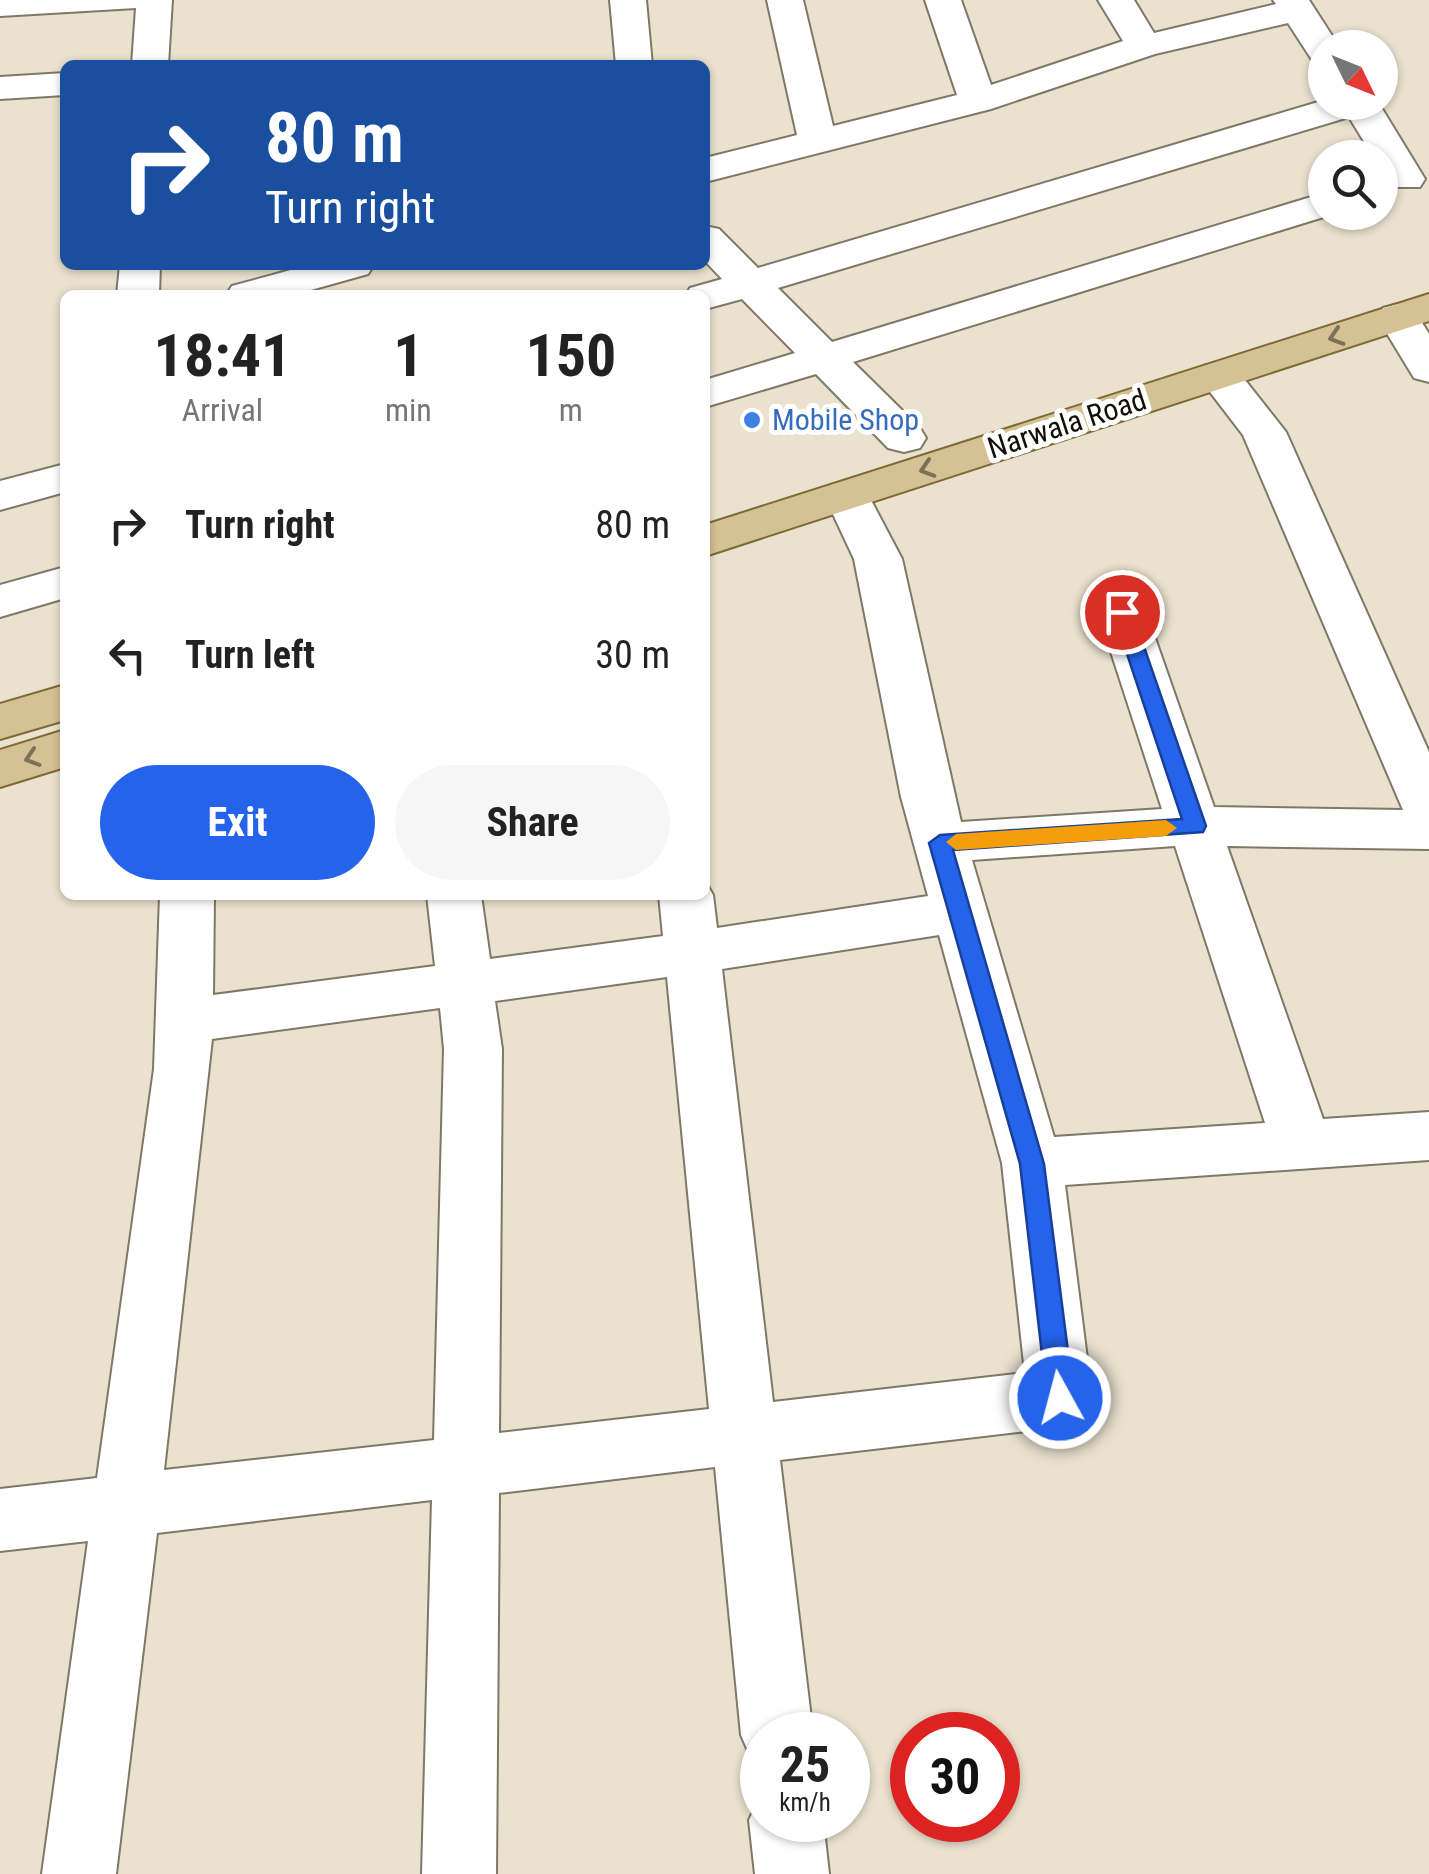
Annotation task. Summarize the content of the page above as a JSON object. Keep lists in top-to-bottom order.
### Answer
{
  "streets": {
    "main road": ["Narwala Road"]
  },
  "places": ["Mobile Shop"],
  "north": "bottom right",
  "page": {
    "turn": ["80 m", "Turn right"],
    "eta": [
      "18:41",
      "Arrival",
      "1",
      "min",
      "150",
      "m"
    ],
    "list": [
      {
        "name": "Turn right",
        "value": "80 m"
      },
      {
        "name": "Turn left",
        "value": "30 m"
      }
    ],
    "buttons": ["Exit", "Share"],
    "speed": "25 km/h",
    "limit": "30"
  }
}
